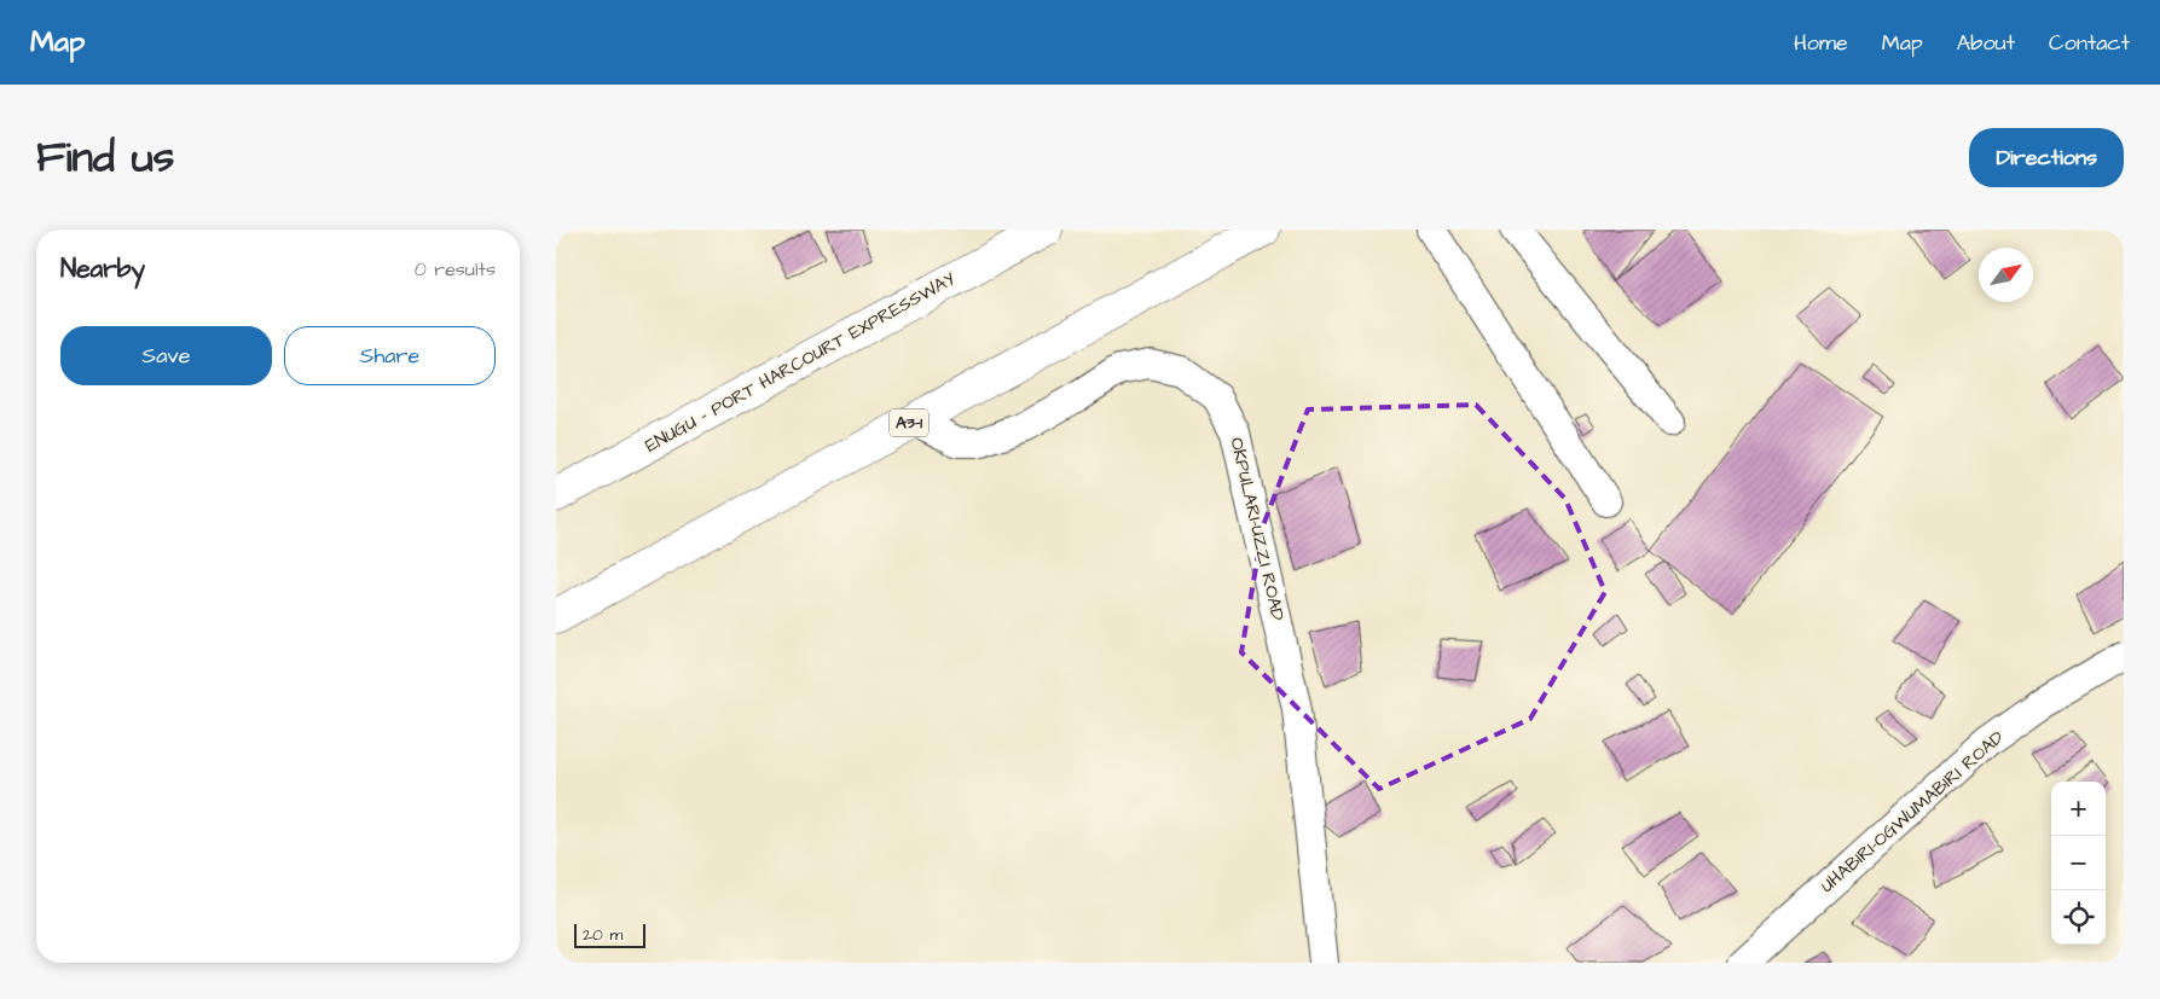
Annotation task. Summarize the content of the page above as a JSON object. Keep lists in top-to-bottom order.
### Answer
{
  "streets": {
    "highway": ["ENUGU - PORT HARCOURT EXPRESSWAY", "A3-1"],
    "street": ["OKPULARI-UZZI ROAD", "UHABIRI-OGWUMABIRI ROAD"]
  },
  "crossings": [
    ["A3-1", "OKPULARI-UZZI ROAD"]
  ],
  "scale_bar": "20 m",
  "north": "top right",
  "page": {
    "header": "Map",
    "nav": [
      "Home",
      "Map",
      "About",
      "Contact"
    ],
    "title": "Find us",
    "buttons": [
      "Directions",
      ["Save", "Share"]
    ],
    "heading": ["Nearby", "0 results"],
    "map_buttons": ["+", "−"],
    "scale": "20 m"
  }
}
